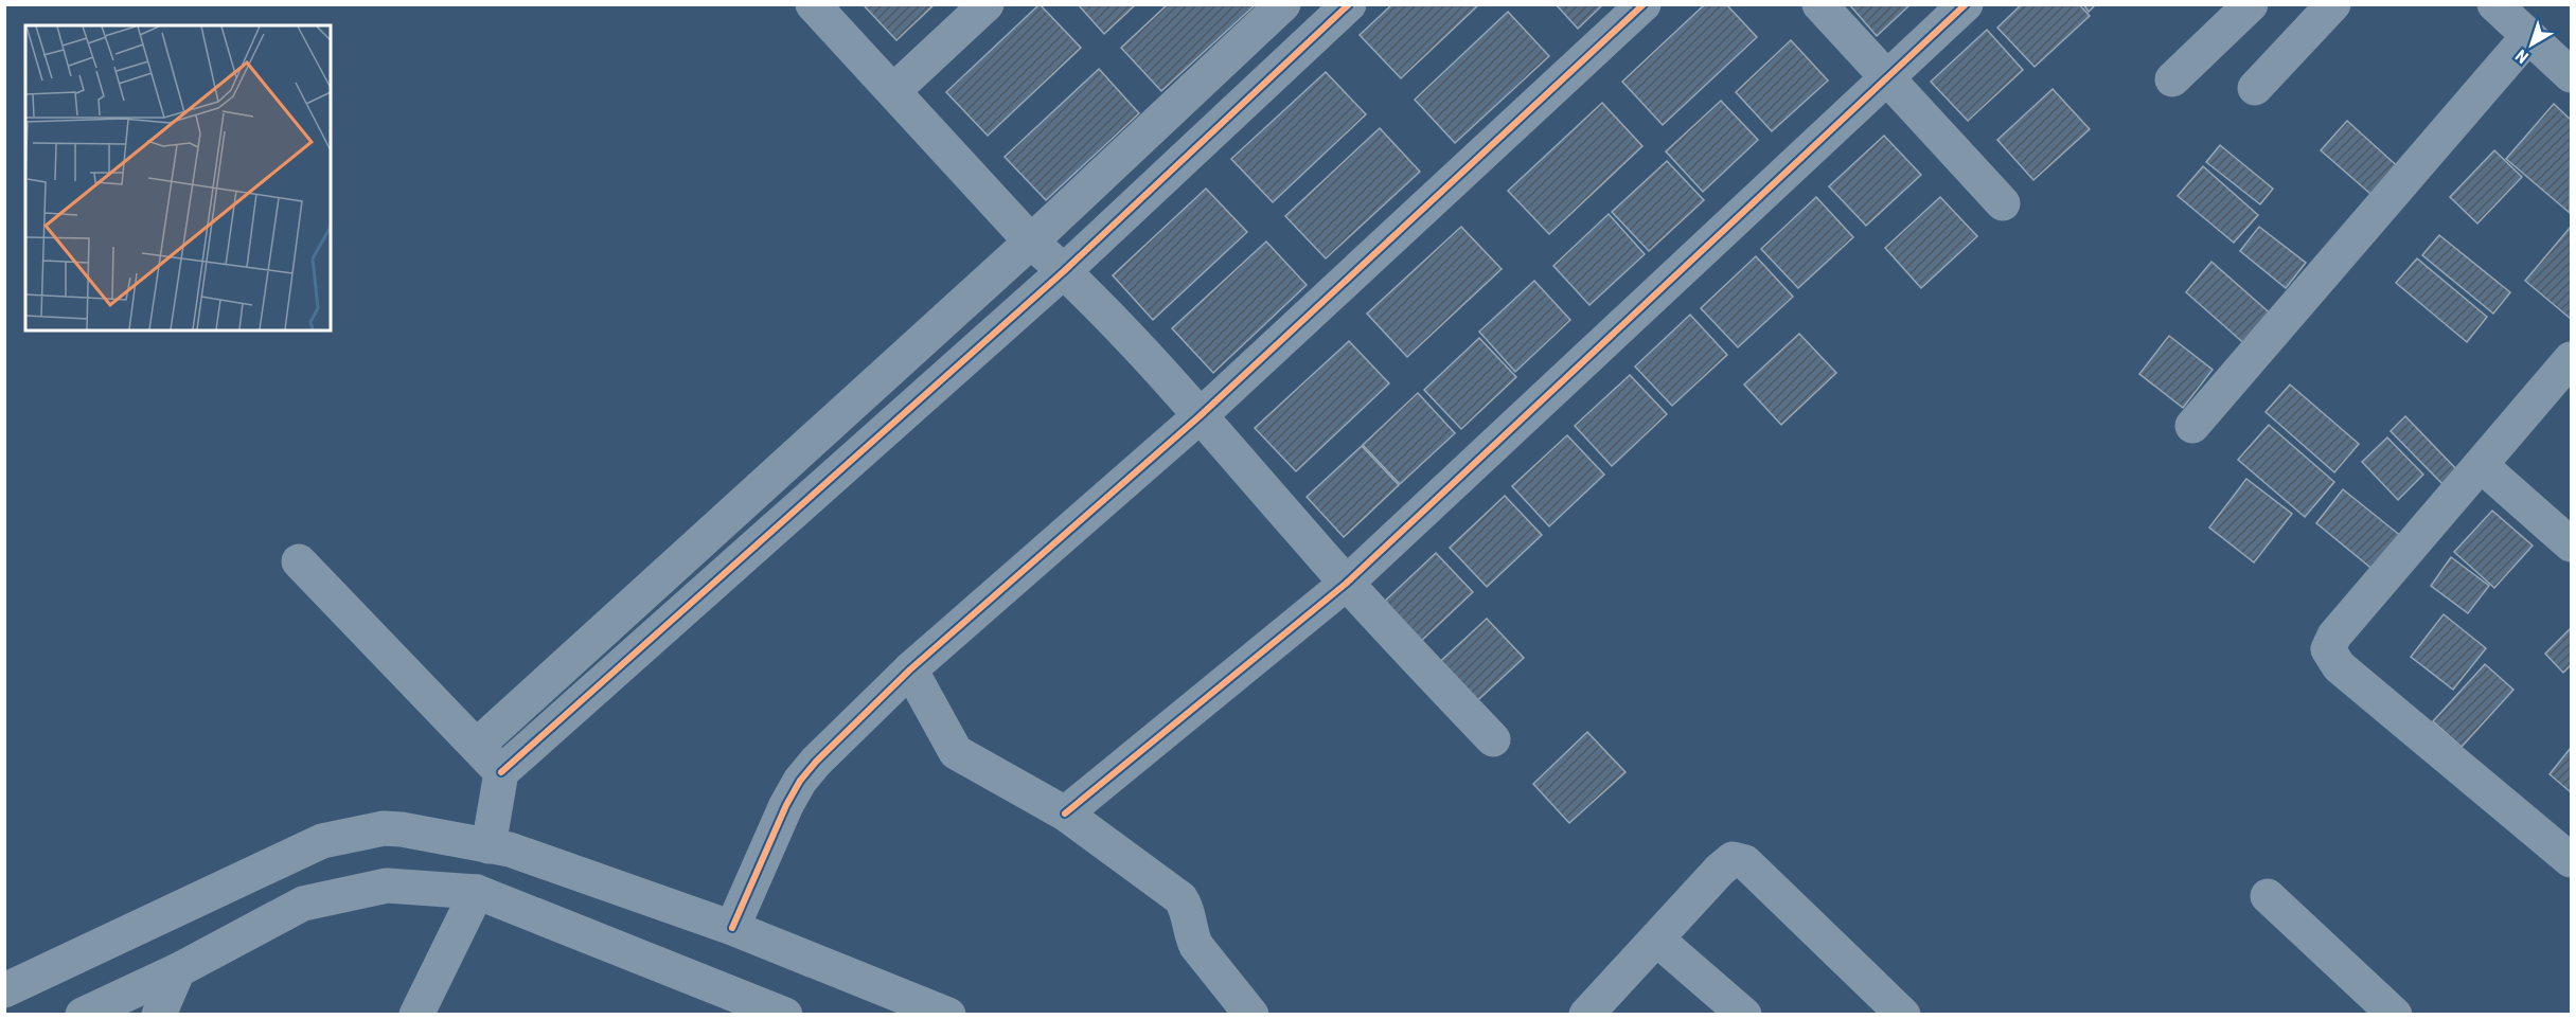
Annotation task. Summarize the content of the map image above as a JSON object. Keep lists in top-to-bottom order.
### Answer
{
  "north": "bottom left"
}
